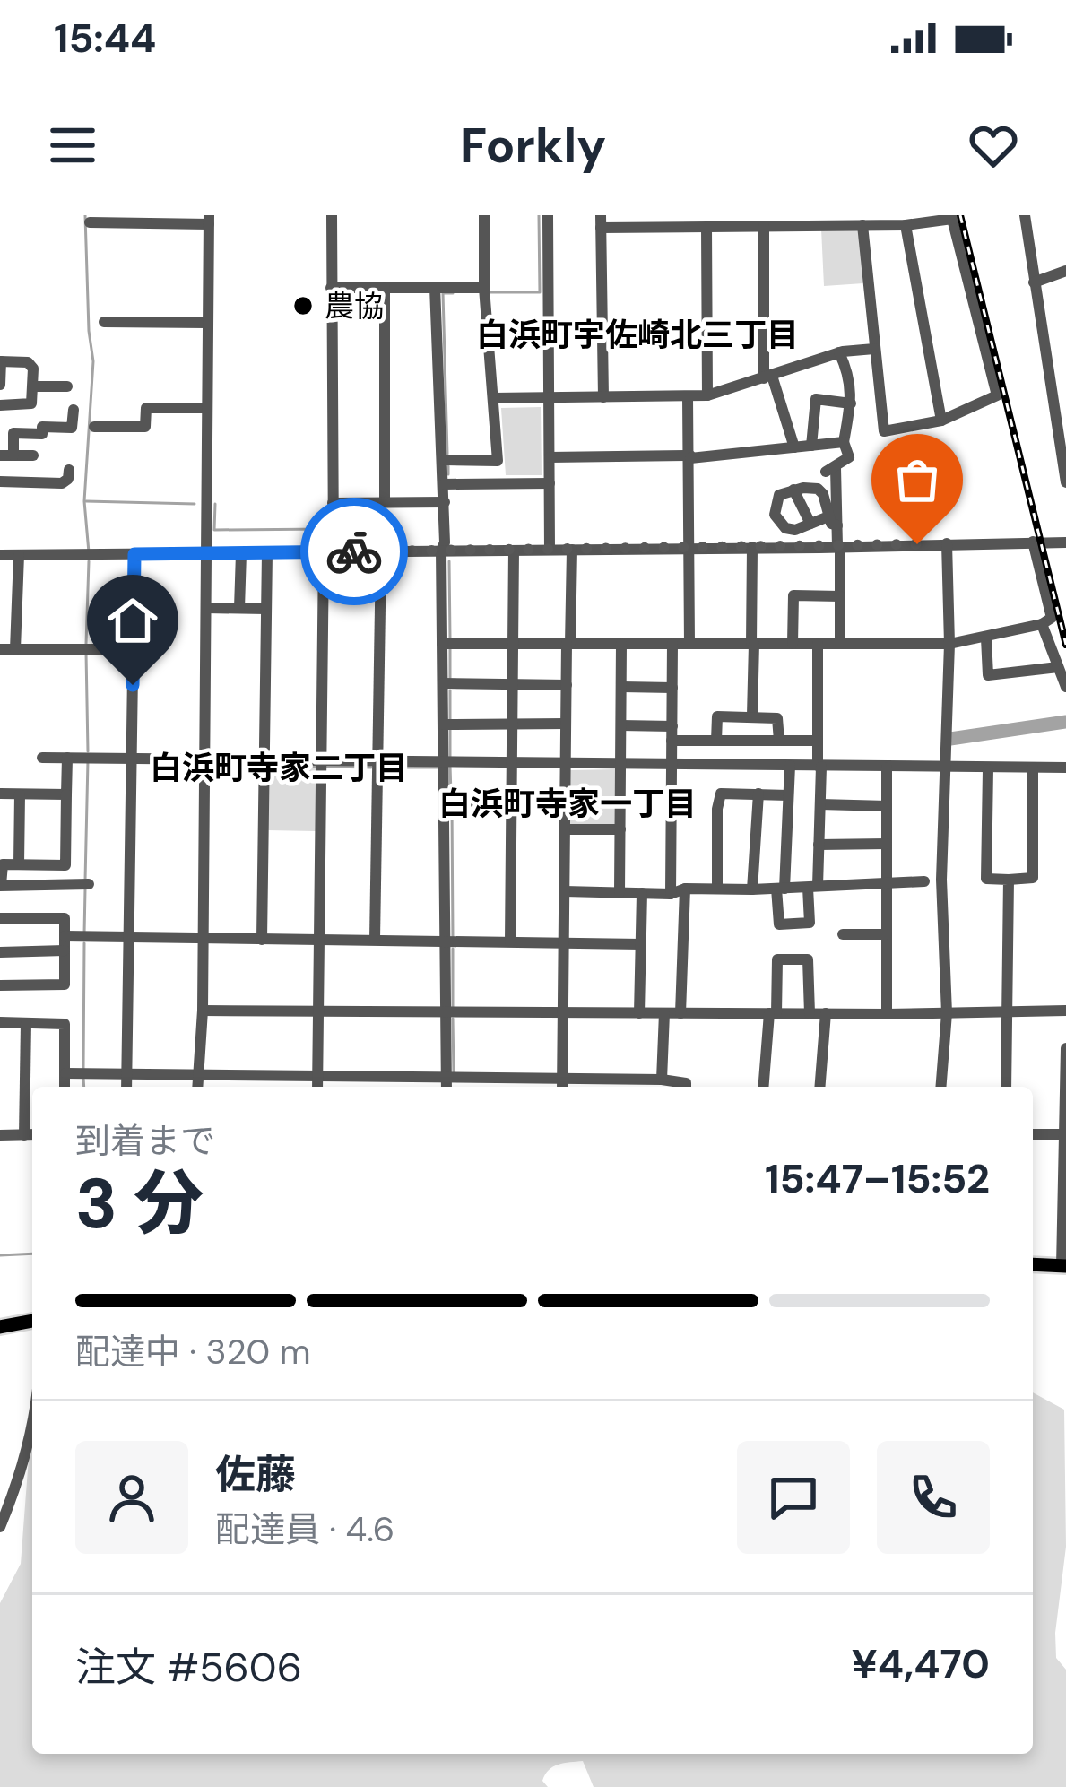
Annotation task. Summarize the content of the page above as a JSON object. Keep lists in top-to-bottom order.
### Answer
{
  "districts": ["白浜町宇佐崎北三丁目", "白浜町寺家二丁目", "白浜町寺家一丁目"],
  "places": ["農協"],
  "page": {
    "status": "15:44",
    "header": "Forkly",
    "heading": ["3 分", "到着まで", "15:47–15:52"],
    "panel": [
      "佐藤",
      "配達員 · 4.6",
      "注文 #5606",
      "¥4,470"
    ],
    "bar": "配達中 · 320 m"
  }
}
